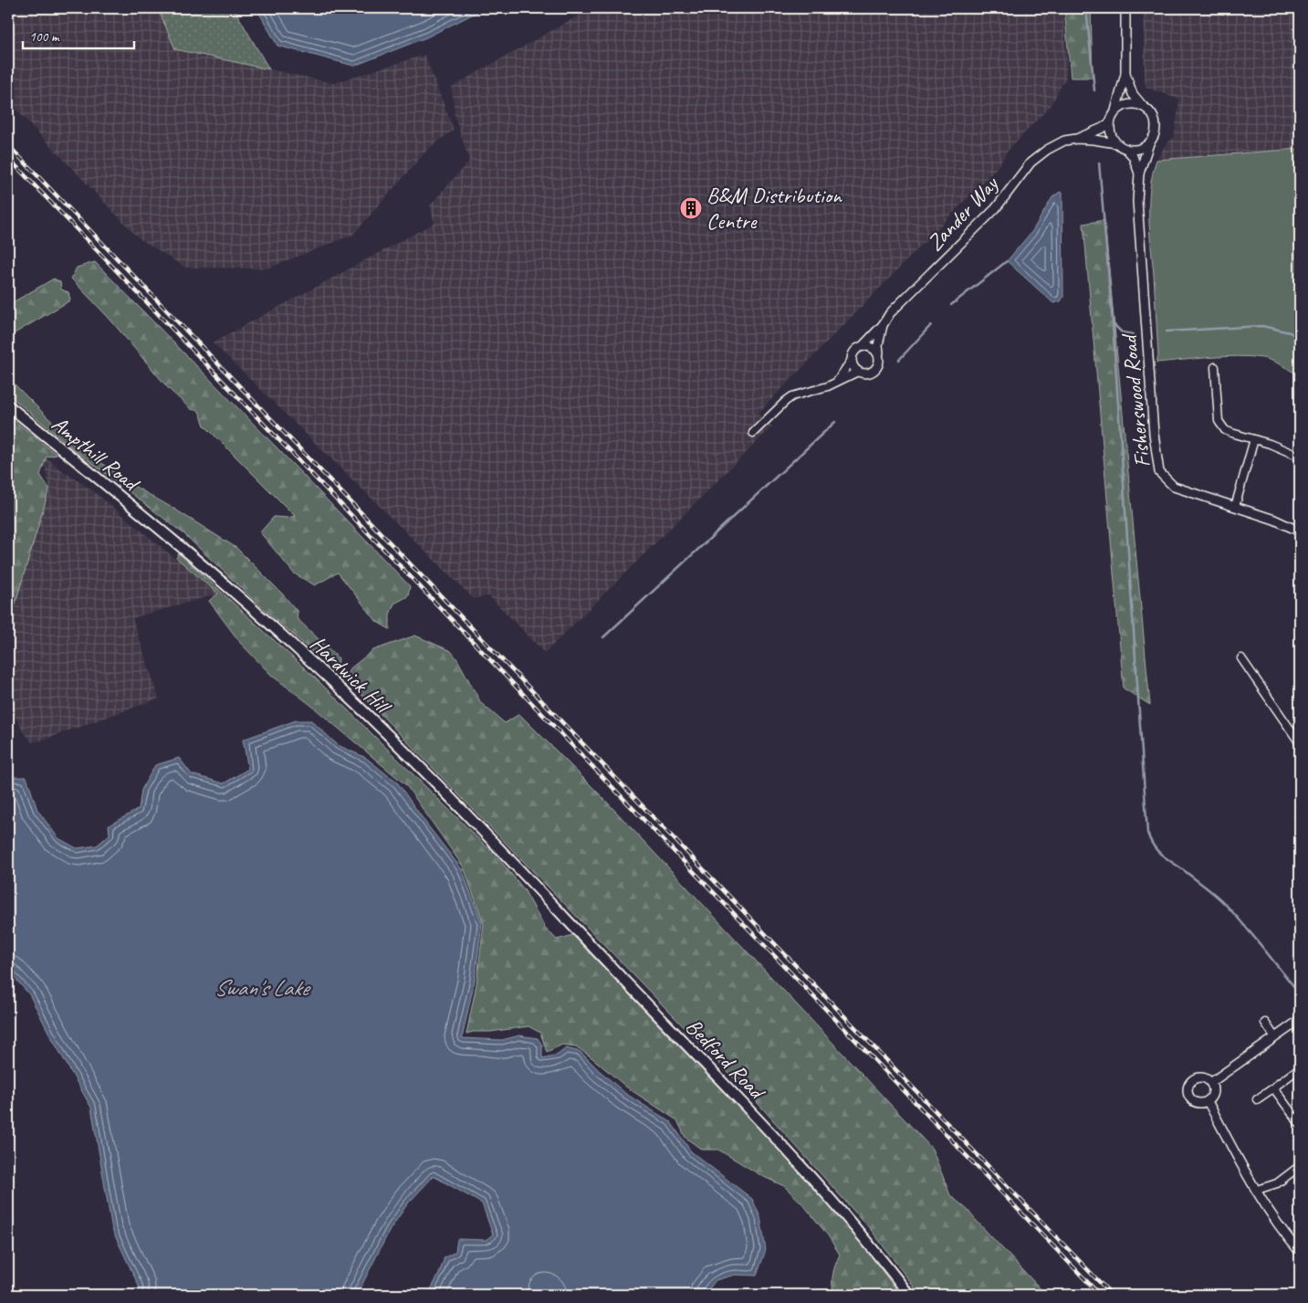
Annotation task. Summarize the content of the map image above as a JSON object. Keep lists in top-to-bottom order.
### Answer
{
  "streets": {
    "main road": ["Ampthill Road", "Hardwick Hill", "Bedford Road"],
    "street": ["Zander Way", "Fisherswood Road"]
  },
  "crossings": [
    ["Ampthill Road", "Hardwick Hill"],
    ["Hardwick Hill", "Bedford Road"]
  ],
  "water": ["Swan's Lake"],
  "places": {
    "building": ["B&M Distribution Centre"]
  },
  "scale_bar": "100 m"
}
